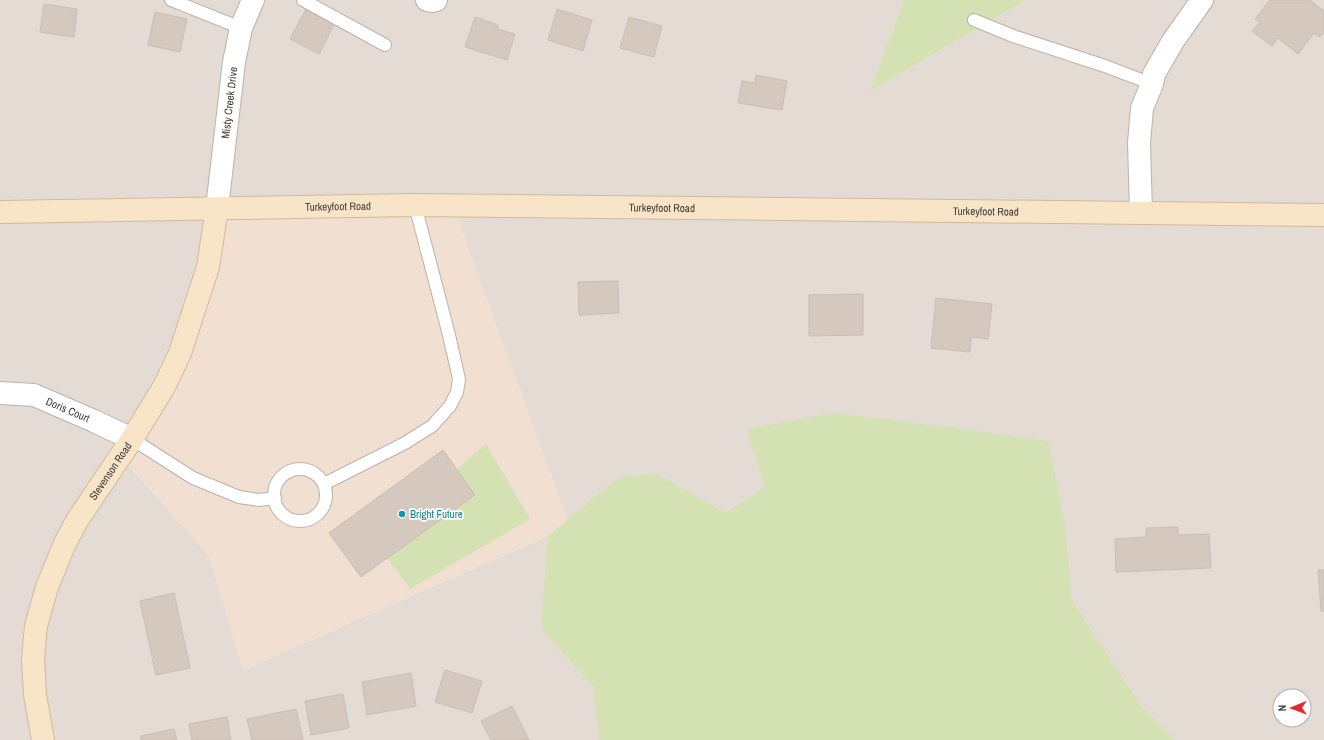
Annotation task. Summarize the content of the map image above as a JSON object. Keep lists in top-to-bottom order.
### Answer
{
  "streets": {
    "main road": ["Turkeyfoot Road", "Stevenson Road"],
    "street": ["Misty Creek Drive", "Doris Court"]
  },
  "crossings": [
    ["Misty Creek Drive", "Turkeyfoot Road"],
    ["Misty Creek Drive", "Stevenson Road"],
    ["Turkeyfoot Road", "Stevenson Road"],
    ["Doris Court", "Stevenson Road"]
  ],
  "places": ["Bright Future"],
  "north": "left"
}
